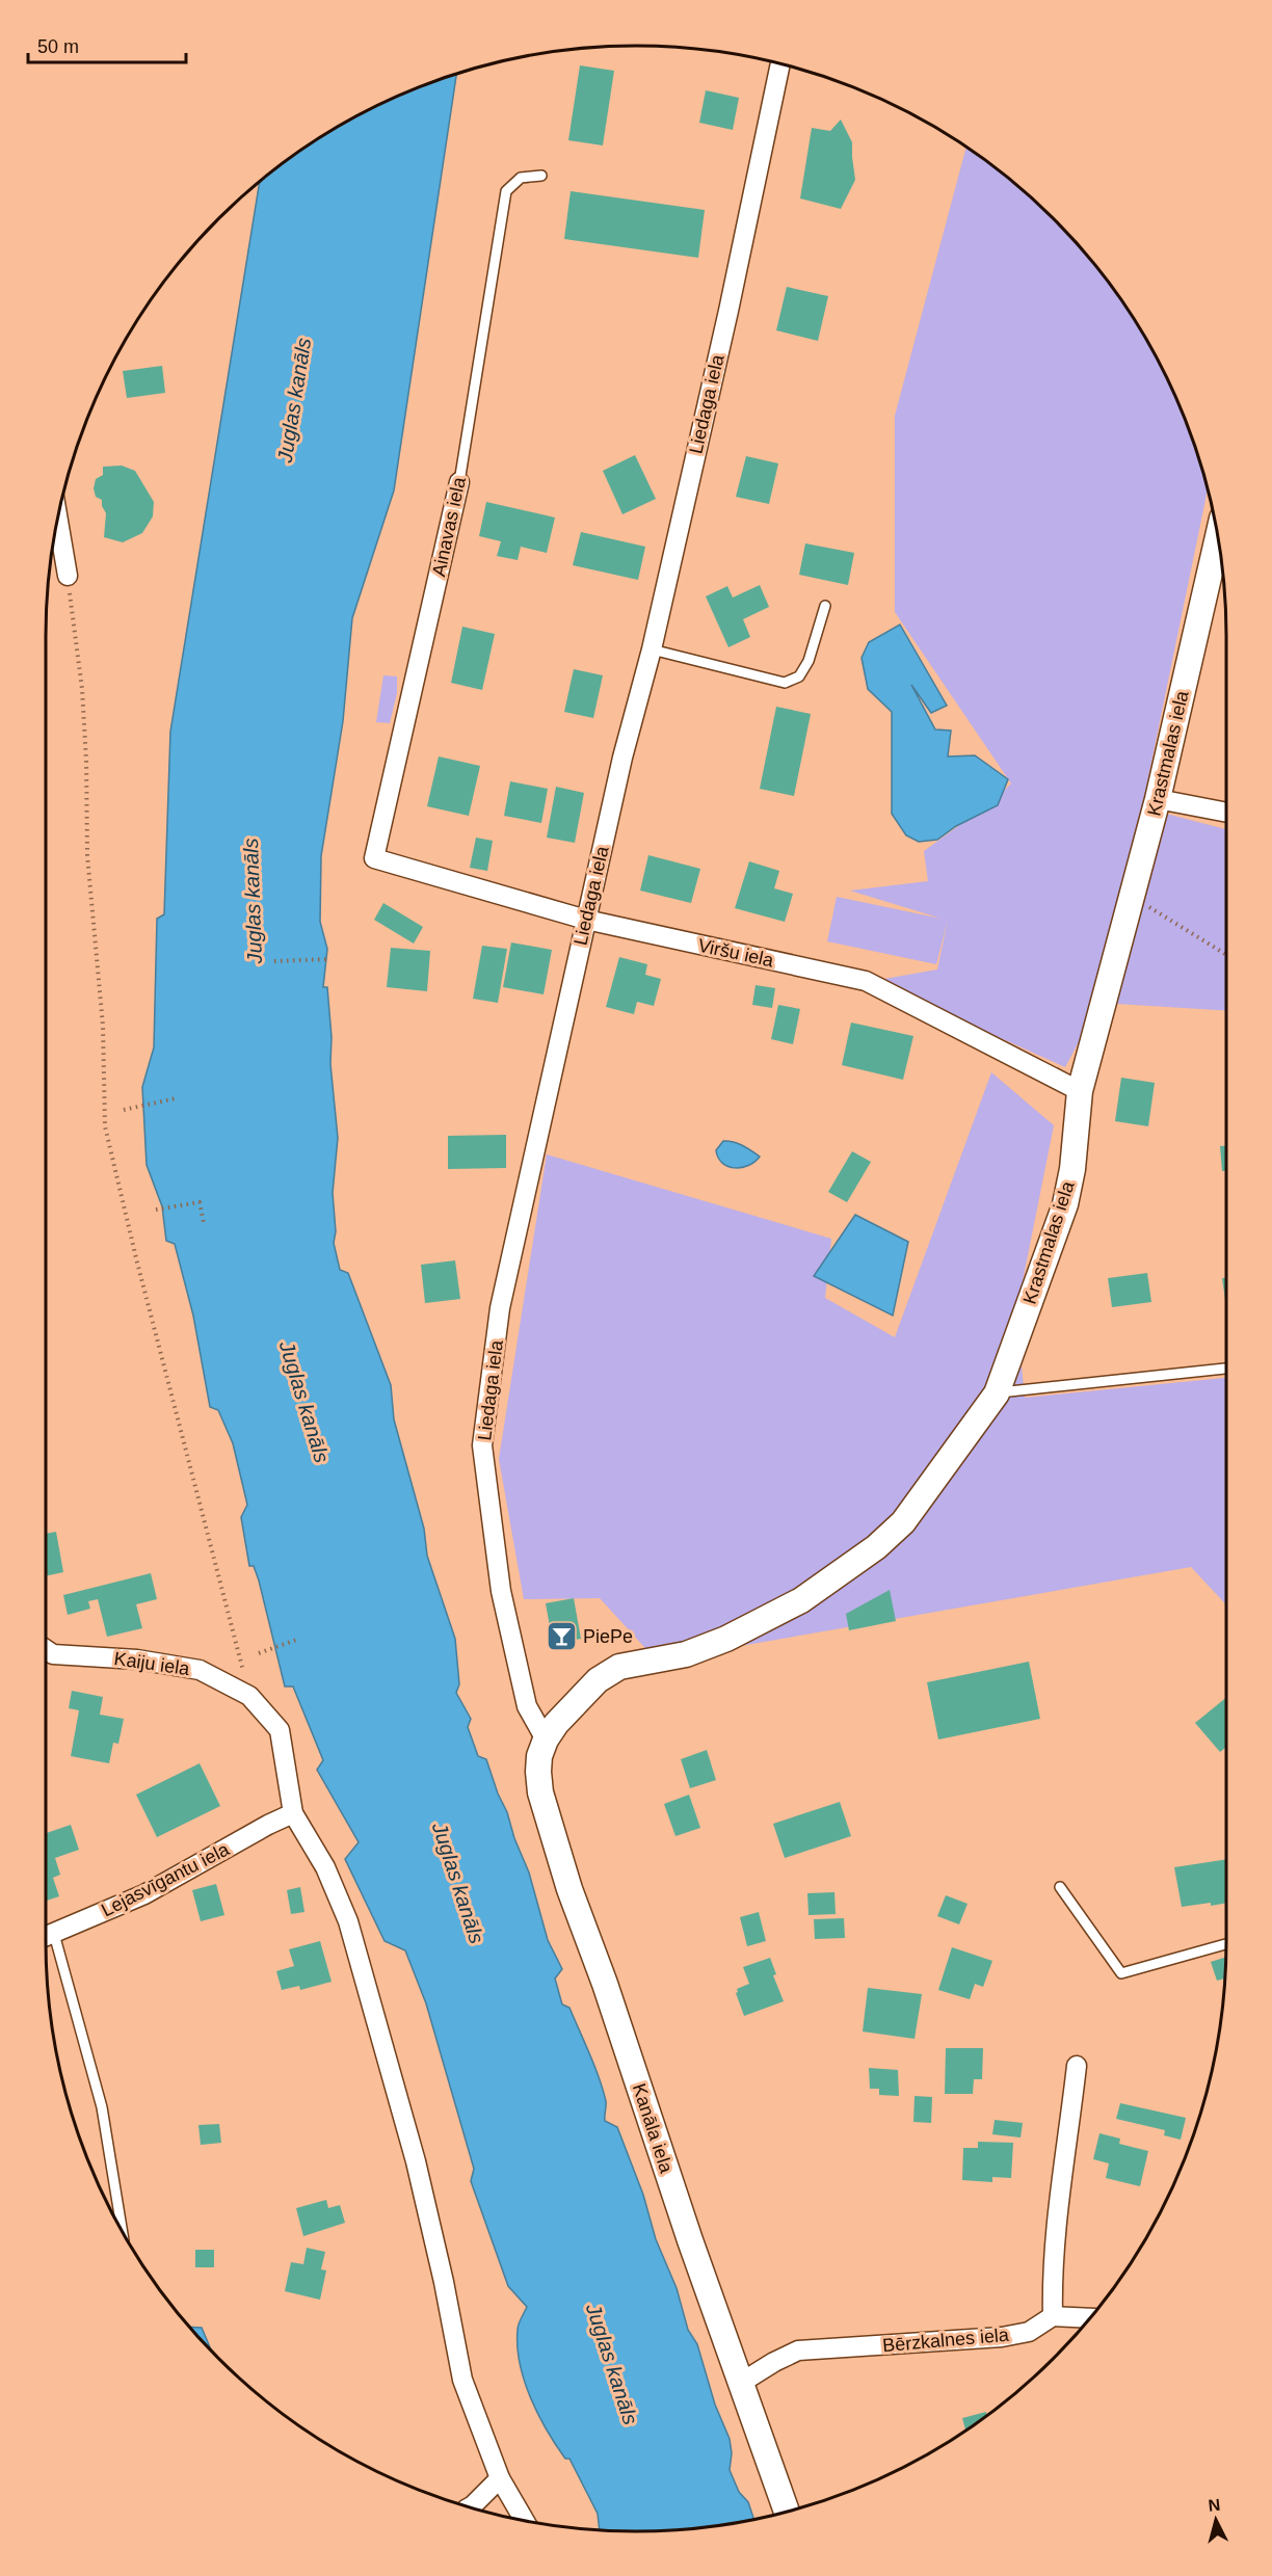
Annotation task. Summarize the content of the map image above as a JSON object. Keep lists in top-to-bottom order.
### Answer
{
  "streets": {
    "street": [
      "Liedaga iela",
      "Ainavas iela",
      "Krastmalas iela",
      "Viršu iela",
      "Kaiju iela",
      "Lejasvīgantu iela",
      "Kanāla iela",
      "Bērzkalnes iela"
    ]
  },
  "crossings": [
    ["Liedaga iela", "Krastmalas iela"],
    ["Liedaga iela", "Viršu iela"],
    ["Liedaga iela", "Kanāla iela"],
    ["Ainavas iela", "Viršu iela"],
    ["Krastmalas iela", "Viršu iela"],
    ["Krastmalas iela", "Kanāla iela"],
    ["Kaiju iela", "Lejasvīgantu iela"],
    ["Kanāla iela", "Bērzkalnes iela"]
  ],
  "water": ["Juglas kanāls"],
  "places": {
    "bar": ["PiePe"]
  },
  "scale_bar": "50 m",
  "north": "top"
}
